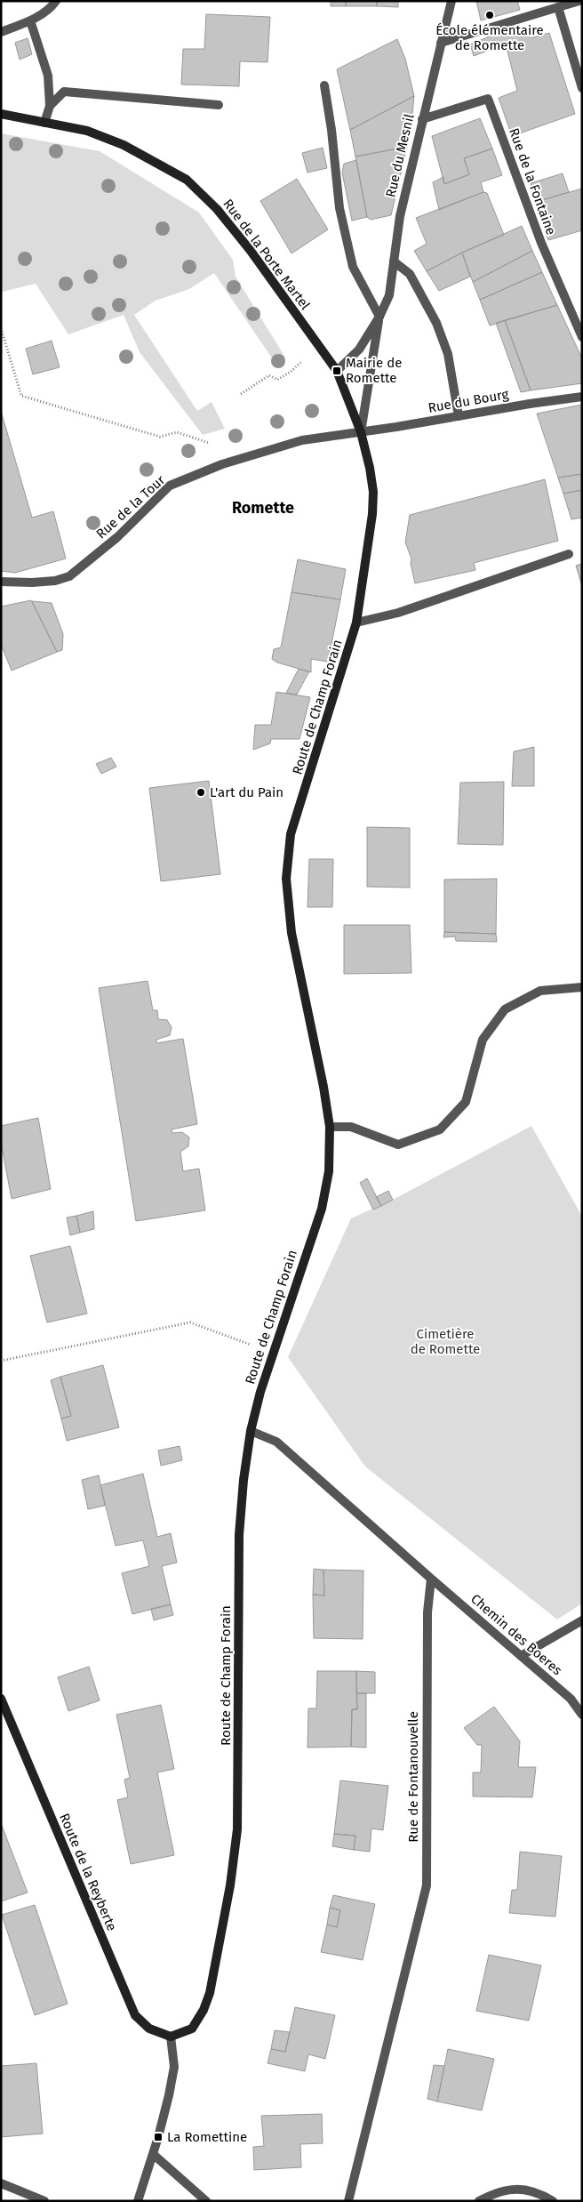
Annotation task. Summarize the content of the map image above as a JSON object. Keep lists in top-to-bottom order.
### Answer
{
  "streets": {
    "main road": ["Rue de la Porte Martel", "Route de Champ Forain", "Route de la Reyberte"],
    "street": [
      "Rue du Mesnil",
      "Rue de la Fontaine",
      "Rue du Bourg",
      "Rue de la Tour",
      "Chemin des Boeres",
      "Rue de Fontanouvelle"
    ]
  },
  "crossings": [
    ["Rue du Mesnil", "Rue de la Fontaine"],
    ["Rue du Mesnil", "Rue de la Porte Martel"],
    ["Rue du Mesnil", "Rue du Bourg"],
    ["Rue du Mesnil", "Rue de la Tour"],
    ["Rue du Mesnil", "Route de Champ Forain"],
    ["Rue de la Porte Martel", "Rue du Bourg"],
    ["Rue de la Porte Martel", "Rue de la Tour"],
    ["Rue de la Porte Martel", "Route de Champ Forain"],
    ["Rue du Bourg", "Rue de la Tour"],
    ["Rue du Bourg", "Route de Champ Forain"],
    ["Rue de la Tour", "Route de Champ Forain"],
    ["Route de Champ Forain", "Route de la Reyberte"],
    ["Chemin des Boeres", "Rue de Fontanouvelle"]
  ],
  "districts": ["Romette"],
  "parks": ["Cimetière de Romette"],
  "places": {
    "other": ["École élémentaire de Romette", "L'art du Pain"],
    "transit": ["Mairie de Romette", "La Romettine"]
  }
}
